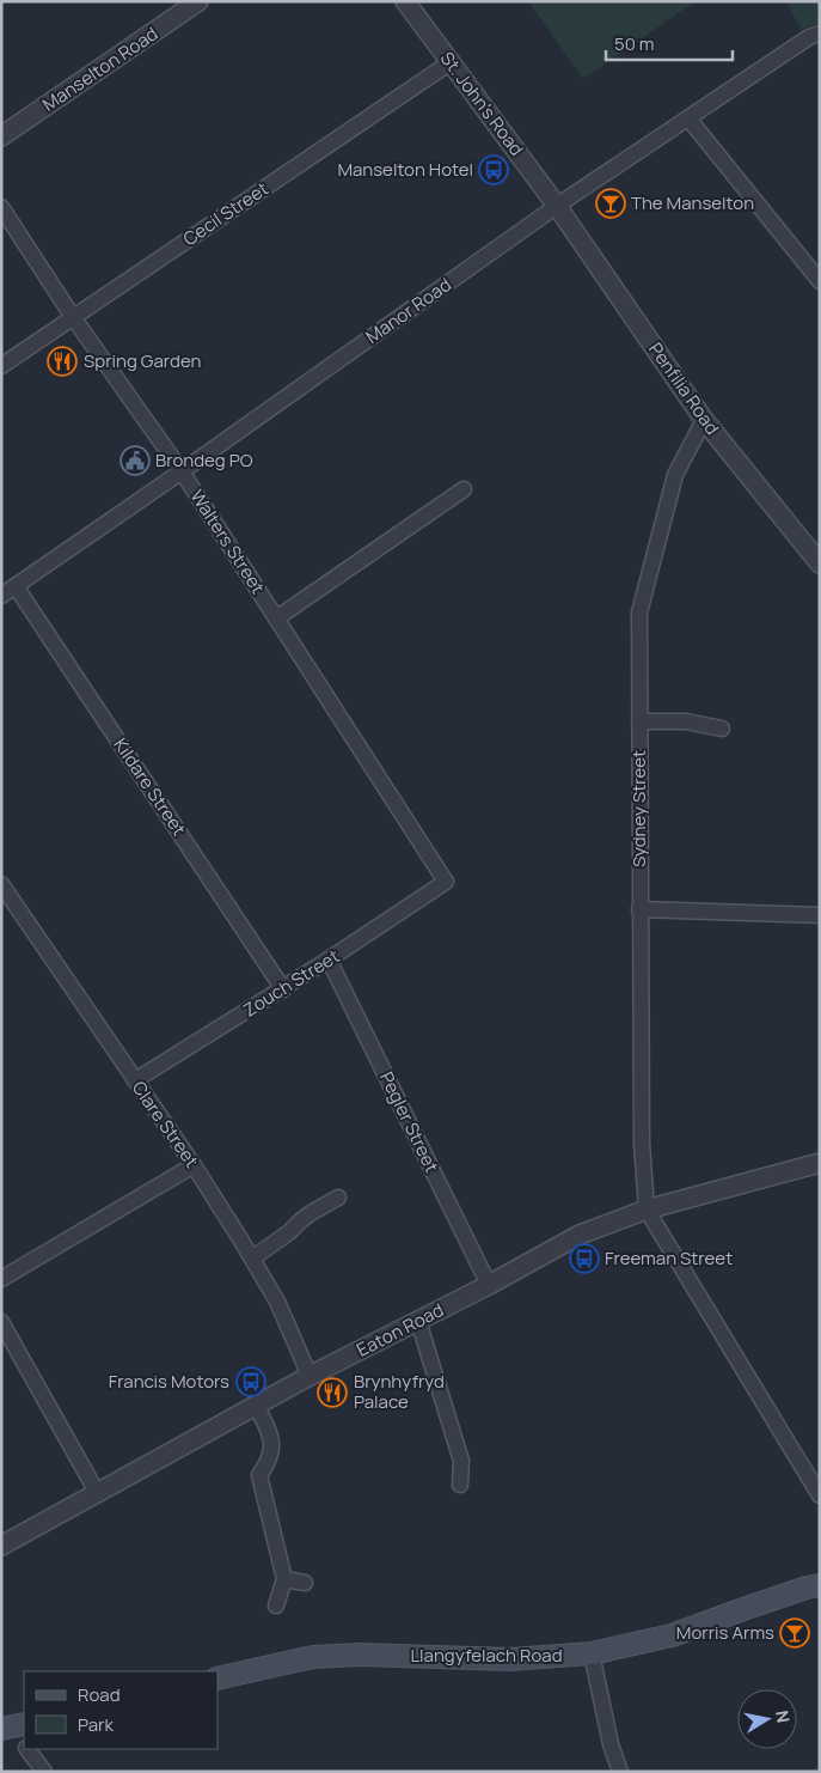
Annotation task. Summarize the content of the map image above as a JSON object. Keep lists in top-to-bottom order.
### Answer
{
  "streets": {
    "main road": ["Llangyfelach Road"],
    "street": [
      "Manselton Road",
      "St. John's Road",
      "Cecil Street",
      "Manor Road",
      "Penfilia Road",
      "Walters Street",
      "Kildare Street",
      "Sydney Street",
      "Zouch Street",
      "Pegler Street",
      "Clare Street",
      "Eaton Road"
    ]
  },
  "crossings": [
    ["St. John's Road", "Cecil Street"],
    ["St. John's Road", "Manor Road"],
    ["St. John's Road", "Penfilia Road"],
    ["Cecil Street", "Walters Street"],
    ["Manor Road", "Penfilia Road"],
    ["Manor Road", "Walters Street"],
    ["Manor Road", "Kildare Street"],
    ["Penfilia Road", "Sydney Street"],
    ["Walters Street", "Zouch Street"],
    ["Kildare Street", "Zouch Street"],
    ["Sydney Street", "Eaton Road"],
    ["Zouch Street", "Pegler Street"],
    ["Zouch Street", "Clare Street"],
    ["Pegler Street", "Eaton Road"],
    ["Clare Street", "Eaton Road"]
  ],
  "places": {
    "bus stop": ["Manselton Hotel", "Freeman Street", "Francis Motors"],
    "bar": ["The Manselton", "Morris Arms"],
    "restaurant": ["Spring Garden", "Brynhyfryd Palace"],
    "public building": ["Brondeg PO"]
  },
  "legend": ["Road", "Park"],
  "scale_bar": "50 m",
  "north": "right"
}
